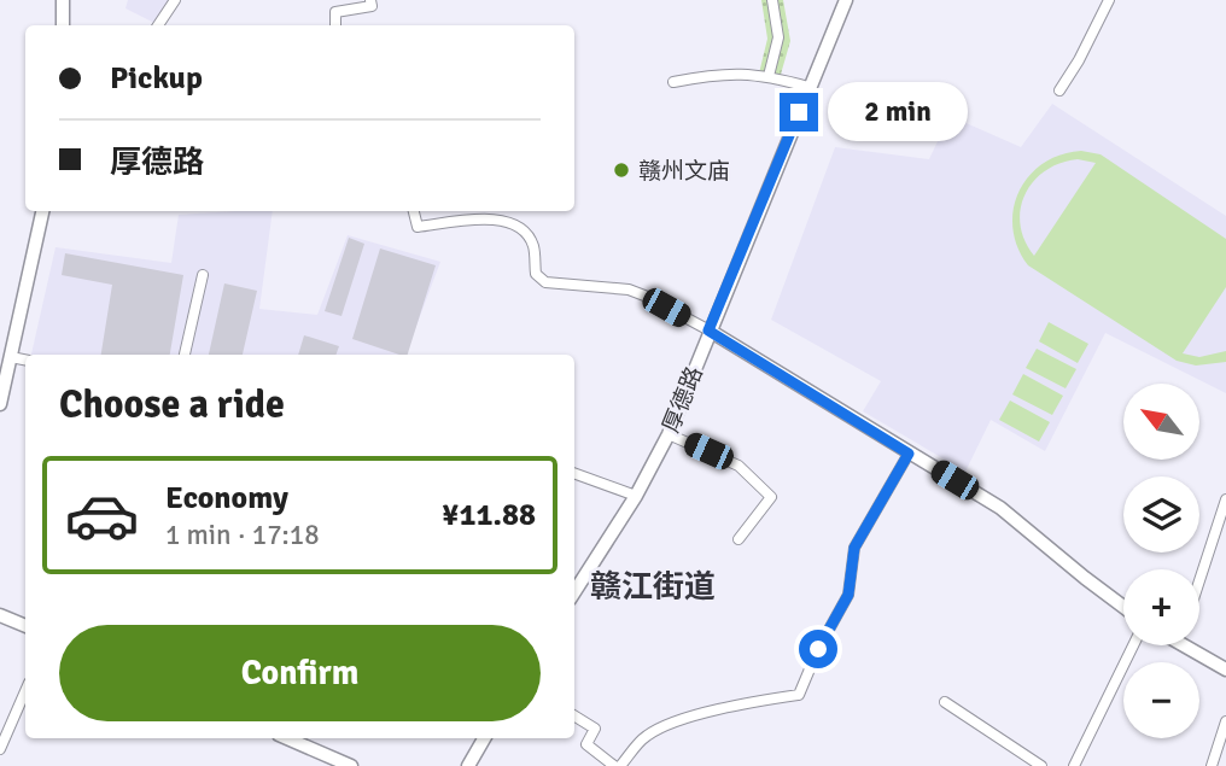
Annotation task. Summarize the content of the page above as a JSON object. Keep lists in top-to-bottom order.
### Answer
{
  "streets": {
    "street": ["厚德路"]
  },
  "districts": ["赣江街道"],
  "places": ["赣州文庙"],
  "north": "top left",
  "page": {
    "banner": ["Pickup", "厚德路"],
    "bubble": "2 min",
    "heading": "Choose a ride",
    "map_buttons": ["+", "−"],
    "list": [
      {
        "name": "Economy",
        "note": "1 min · 17:18",
        "value": "¥11.88"
      }
    ],
    "buttons": "Confirm"
  }
}
